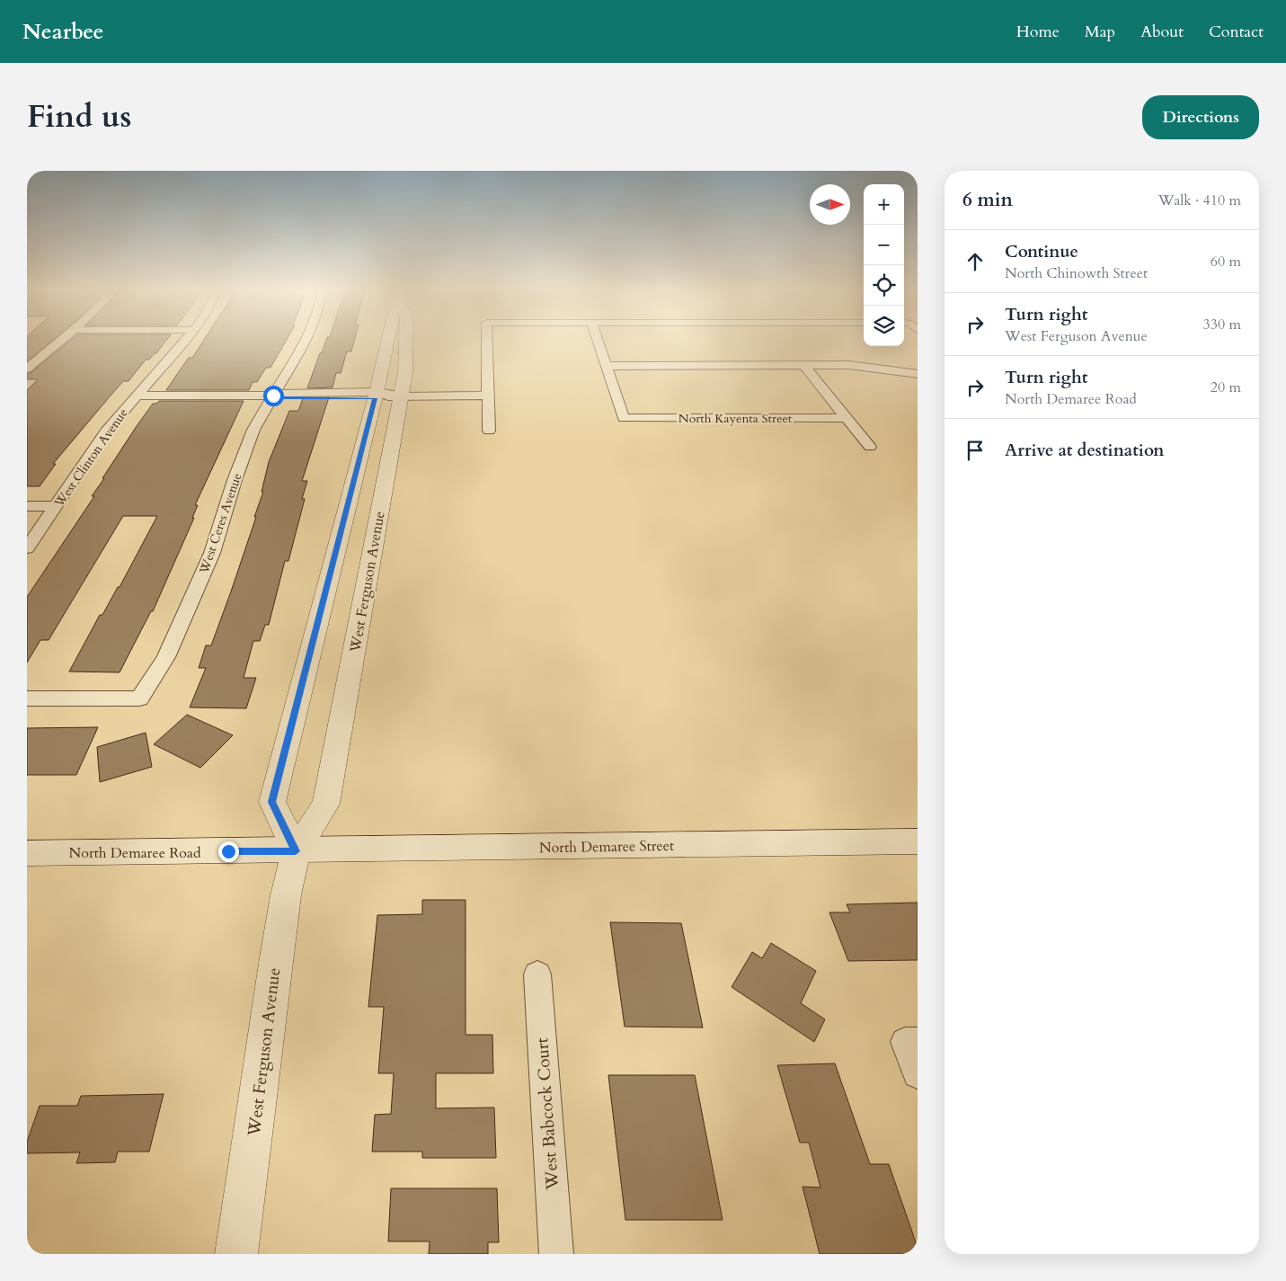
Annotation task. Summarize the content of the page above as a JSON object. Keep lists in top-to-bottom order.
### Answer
{
  "streets": {
    "street": [
      "North Kayenta Street",
      "West Clinton Avenue",
      "West Ceres Avenue",
      "West Ferguson Avenue",
      "North Demaree Street",
      "North Demaree Road",
      "West Babcock Court"
    ]
  },
  "crossings": [
    ["West Ferguson Avenue", "North Demaree Street"],
    ["West Ferguson Avenue", "North Demaree Road"],
    ["North Demaree Street", "North Demaree Road"]
  ],
  "north": "right",
  "page": {
    "header": "Nearbee",
    "nav": [
      "Home",
      "Map",
      "About",
      "Contact"
    ],
    "title": "Find us",
    "buttons": "Directions",
    "heading": ["6 min", "Walk · 410 m"],
    "map_buttons": ["+", "−"],
    "list": [
      ["Continue", "North Chinowth Street", "60 m"],
      ["Turn right", "West Ferguson Avenue", "330 m"],
      ["Turn right", "North Demaree Road", "20 m"],
      "Arrive at destination"
    ]
  }
}
